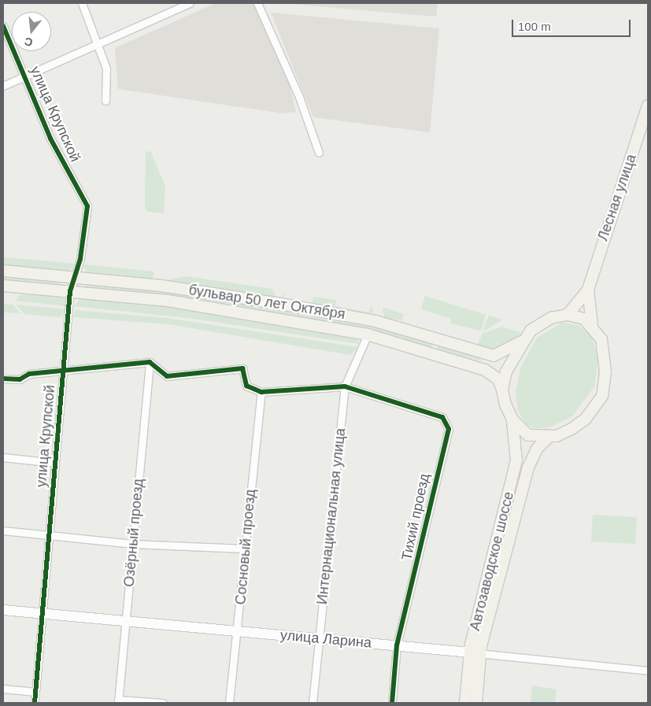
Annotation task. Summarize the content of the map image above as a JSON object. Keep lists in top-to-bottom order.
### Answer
{
  "streets": {
    "main road": ["Лесная улица", "бульвар 50 лет Октября", "Автозаводское шоссе"],
    "street": [
      "улица Крупской",
      "Интернациональная улица",
      "Тихий проезд",
      "Озёрный проезд",
      "Сосновый проезд",
      "улица Ларина"
    ]
  },
  "crossings": [
    ["улица Крупской", "бульвар 50 лет Октября"],
    ["улица Крупской", "улица Ларина"],
    ["Лесная улица", "бульвар 50 лет Октября"],
    ["Лесная улица", "Автозаводское шоссе"],
    ["бульвар 50 лет Октября", "Интернациональная улица"],
    ["бульвар 50 лет Октября", "Автозаводское шоссе"],
    ["Интернациональная улица", "Тихий проезд"],
    ["Интернациональная улица", "улица Ларина"],
    ["Тихий проезд", "улица Ларина"],
    ["Озёрный проезд", "улица Ларина"],
    ["Сосновый проезд", "улица Ларина"],
    ["Автозаводское шоссе", "улица Ларина"]
  ],
  "scale_bar": "100 m",
  "north": "bottom"
}
